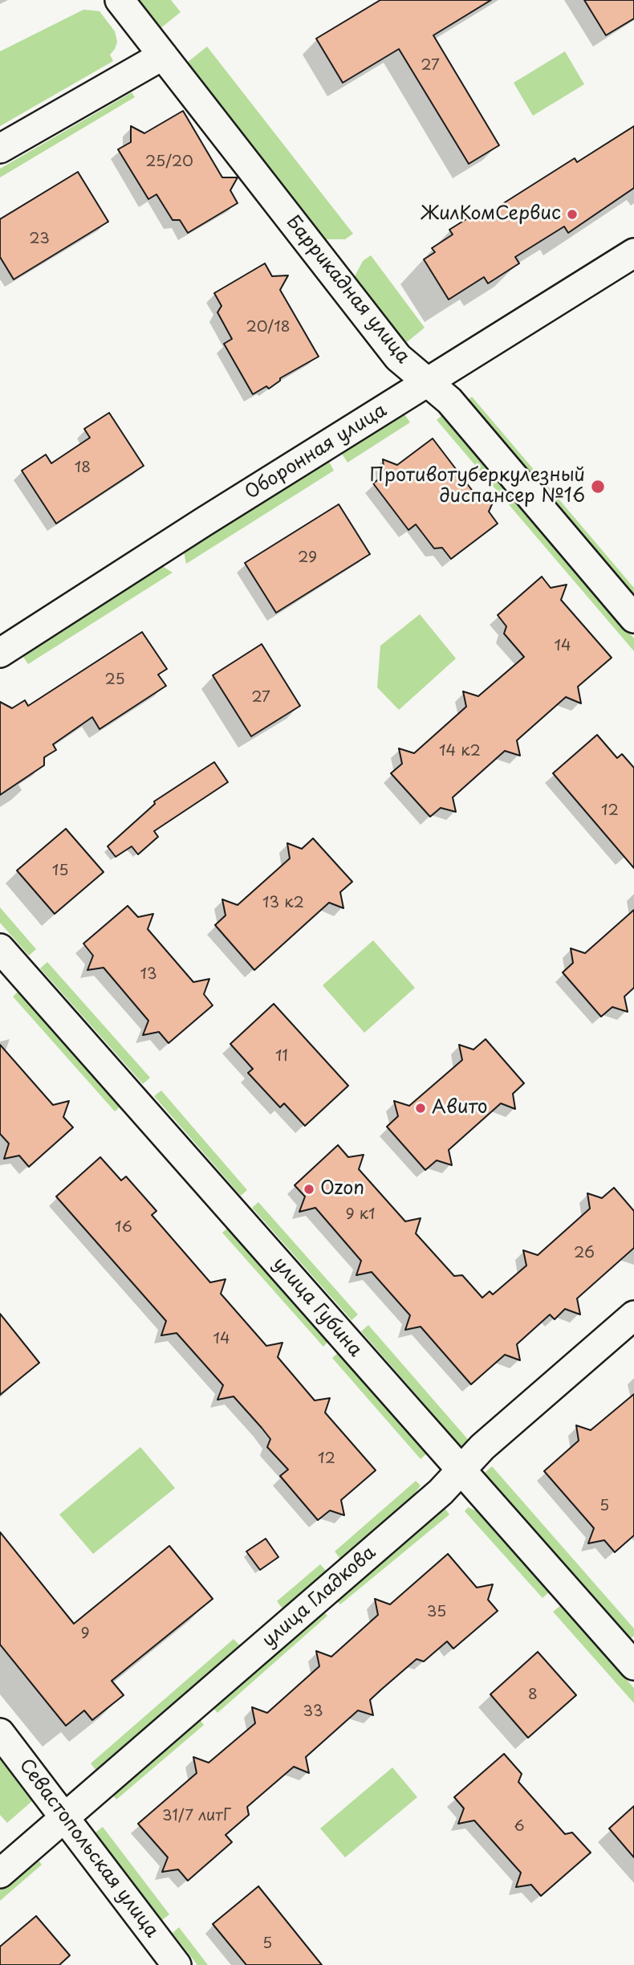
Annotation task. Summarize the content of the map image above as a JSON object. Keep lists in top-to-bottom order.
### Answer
{
  "streets": {
    "street": [
      "Баррикадная улица",
      "Оборонная улица",
      "улица Губина",
      "улица Гладкова",
      "Севастопольская улица"
    ]
  },
  "crossings": [
    ["Баррикадная улица", "Оборонная улица"],
    ["улица Губина", "улица Гладкова"],
    ["улица Гладкова", "Севастопольская улица"]
  ],
  "places": [
    "ЖилКомСервис",
    "Противотуберкулезный диспансер №16",
    "Авито",
    "Ozon"
  ],
  "house_numbers": [
    "27",
    "25/20",
    "23",
    "20/18",
    "18",
    "29",
    "14",
    "25",
    "27",
    "14 к2",
    "12",
    "15",
    "13 к2",
    "13",
    "11",
    "9 к1",
    "16",
    "26",
    "14",
    "12",
    "5",
    "35",
    "9",
    "8",
    "33",
    "31/7 литГ",
    "6",
    "5"
  ]
}
